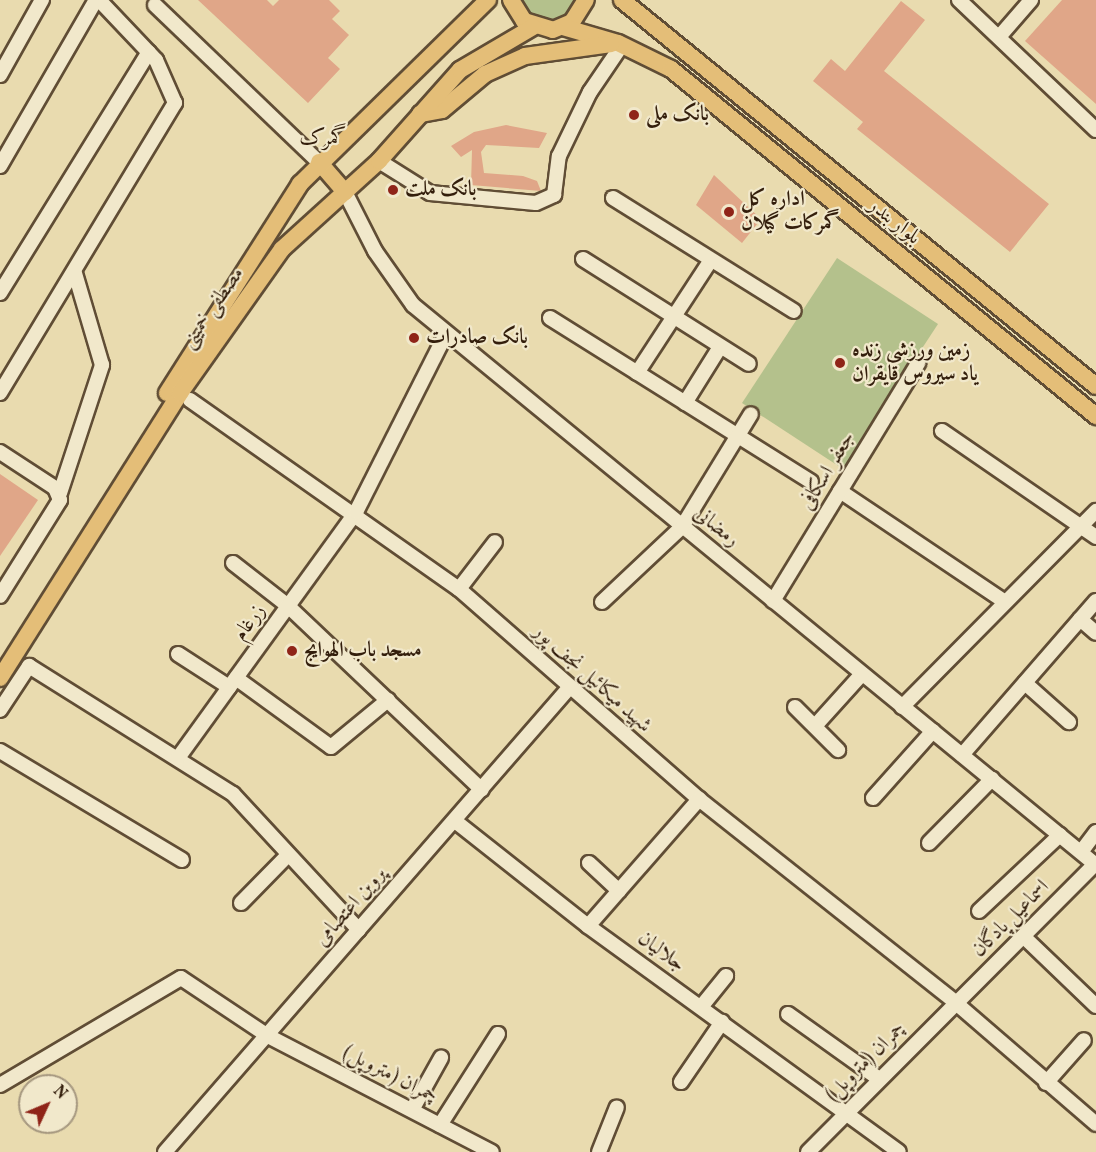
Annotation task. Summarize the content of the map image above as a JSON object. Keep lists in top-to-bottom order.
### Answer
{
  "streets": {
    "main road": ["بلوار بندر", "مصطفی خمینی"],
    "street": [
      "جعفر اسکافی",
      "رمضانی",
      "زرغام",
      "شهید میکائیل نجف پور",
      "پروین اعتصامی",
      "اسماعیل پادگان",
      "جلالیان",
      "چمران (متروپل)"
    ]
  },
  "crossings": [
    ["بلوار بندر", "مصطفی خمینی"],
    ["مصطفی خمینی", "رمضانی"],
    ["جعفر اسکافی", "رمضانی"],
    ["رمضانی", "زرغام"],
    ["رمضانی", "اسماعیل پادگان"],
    ["زرغام", "شهید میکائیل نجف پور"],
    ["شهید میکائیل نجف پور", "پروین اعتصامی"],
    ["شهید میکائیل نجف پور", "اسماعیل پادگان"],
    ["شهید میکائیل نجف پور", "چمران (متروپل)"],
    ["پروین اعتصامی", "جلالیان"],
    ["پروین اعتصامی", "چمران (متروپل)"],
    ["اسماعیل پادگان", "چمران (متروپل)"],
    ["جلالیان", "چمران (متروپل)"]
  ],
  "districts": ["گمرک"],
  "places": [
    "بانک ملی",
    "بانک ملت",
    "اداره کل گمرکات گیلان",
    "بانک صادرات",
    "زمین ورزشی زنده یاد سیروس قایقران",
    "مسجد باب الهوایج"
  ],
  "north": "top right"
}
